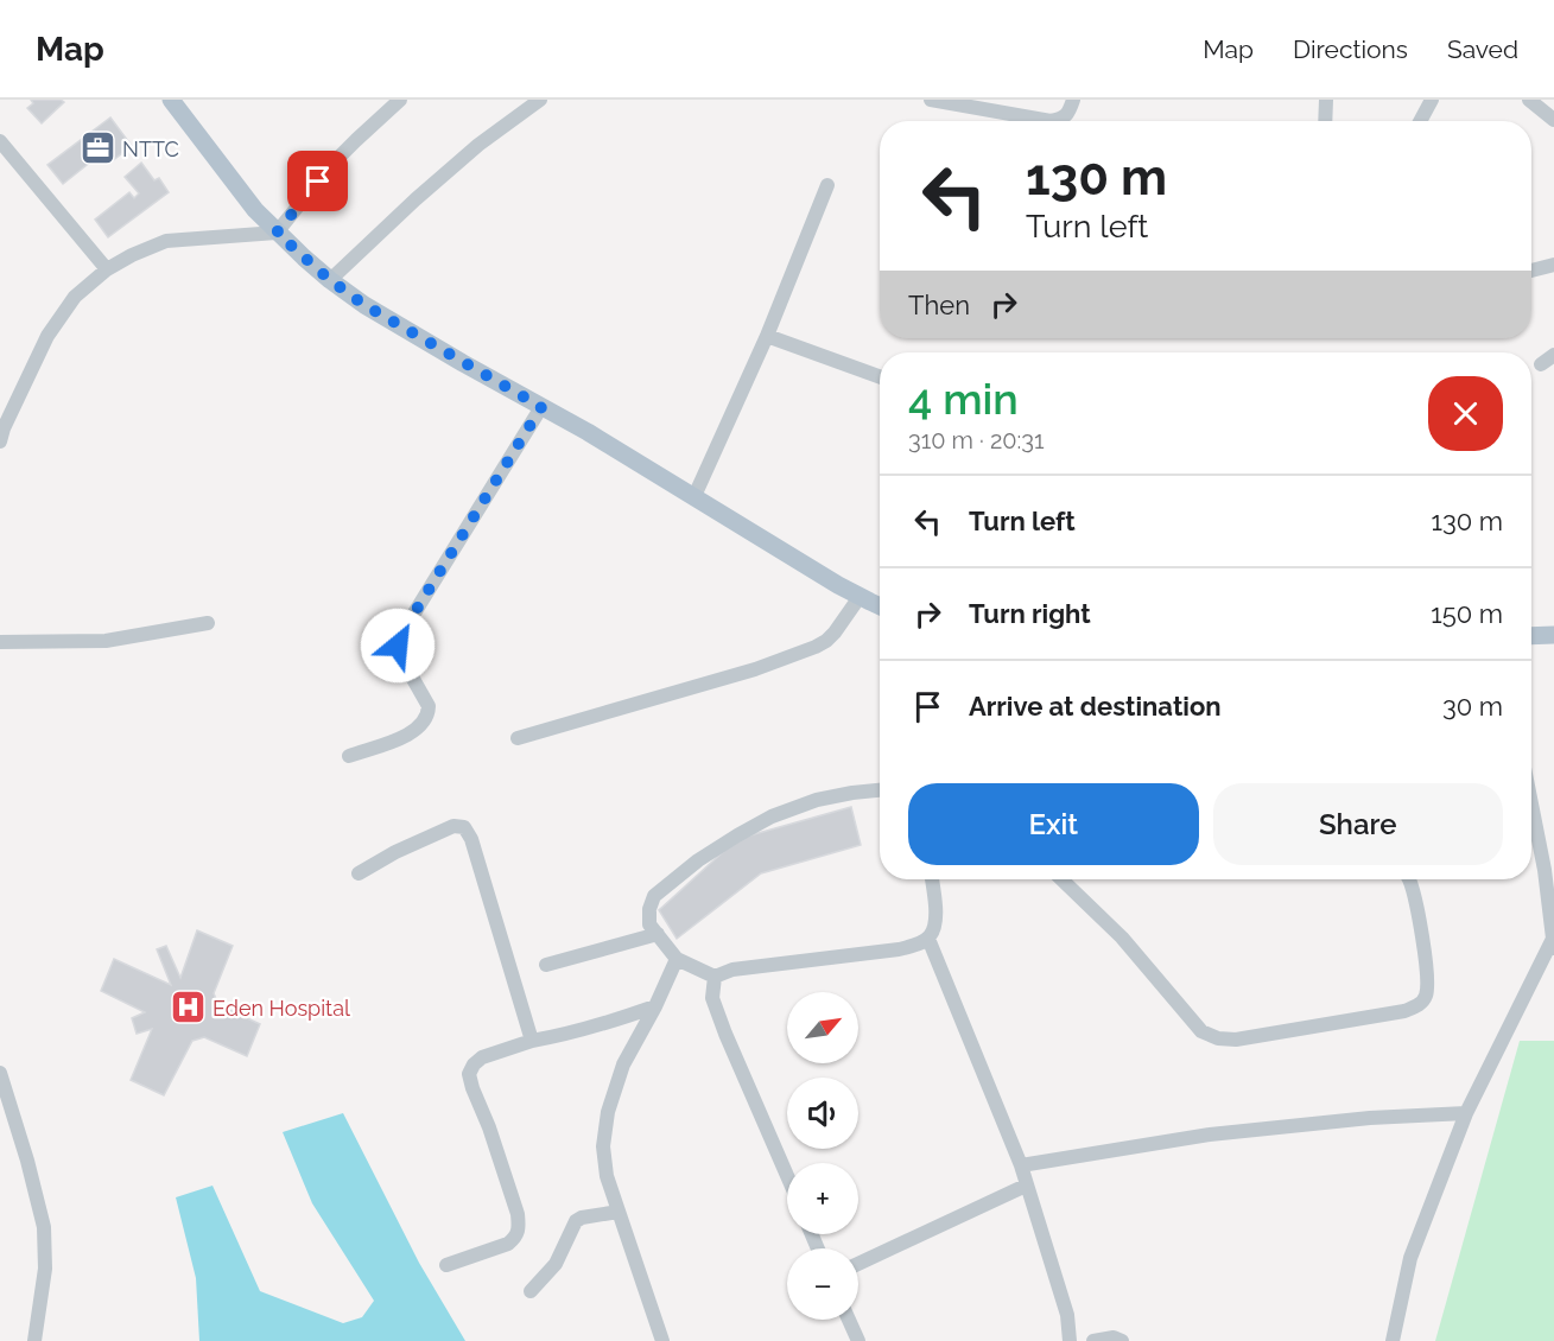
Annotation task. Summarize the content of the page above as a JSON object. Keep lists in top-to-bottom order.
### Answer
{
  "places": {
    "office": ["NTTC"],
    "hospital": ["Eden Hospital"]
  },
  "north": "top right",
  "page": {
    "header": "Map",
    "nav": ["Map", "Directions", "Saved"],
    "turn": ["130 m", "Turn left"],
    "then": "Then",
    "heading": ["4 min", "310 m · 20:31"],
    "list": [
      {
        "name": "Turn left",
        "value": "130 m"
      },
      {
        "name": "Turn right",
        "value": "150 m"
      },
      {
        "name": "Arrive at destination",
        "value": "30 m"
      }
    ],
    "buttons": ["Exit", "Share"],
    "map_buttons": ["+", "−"]
  }
}
